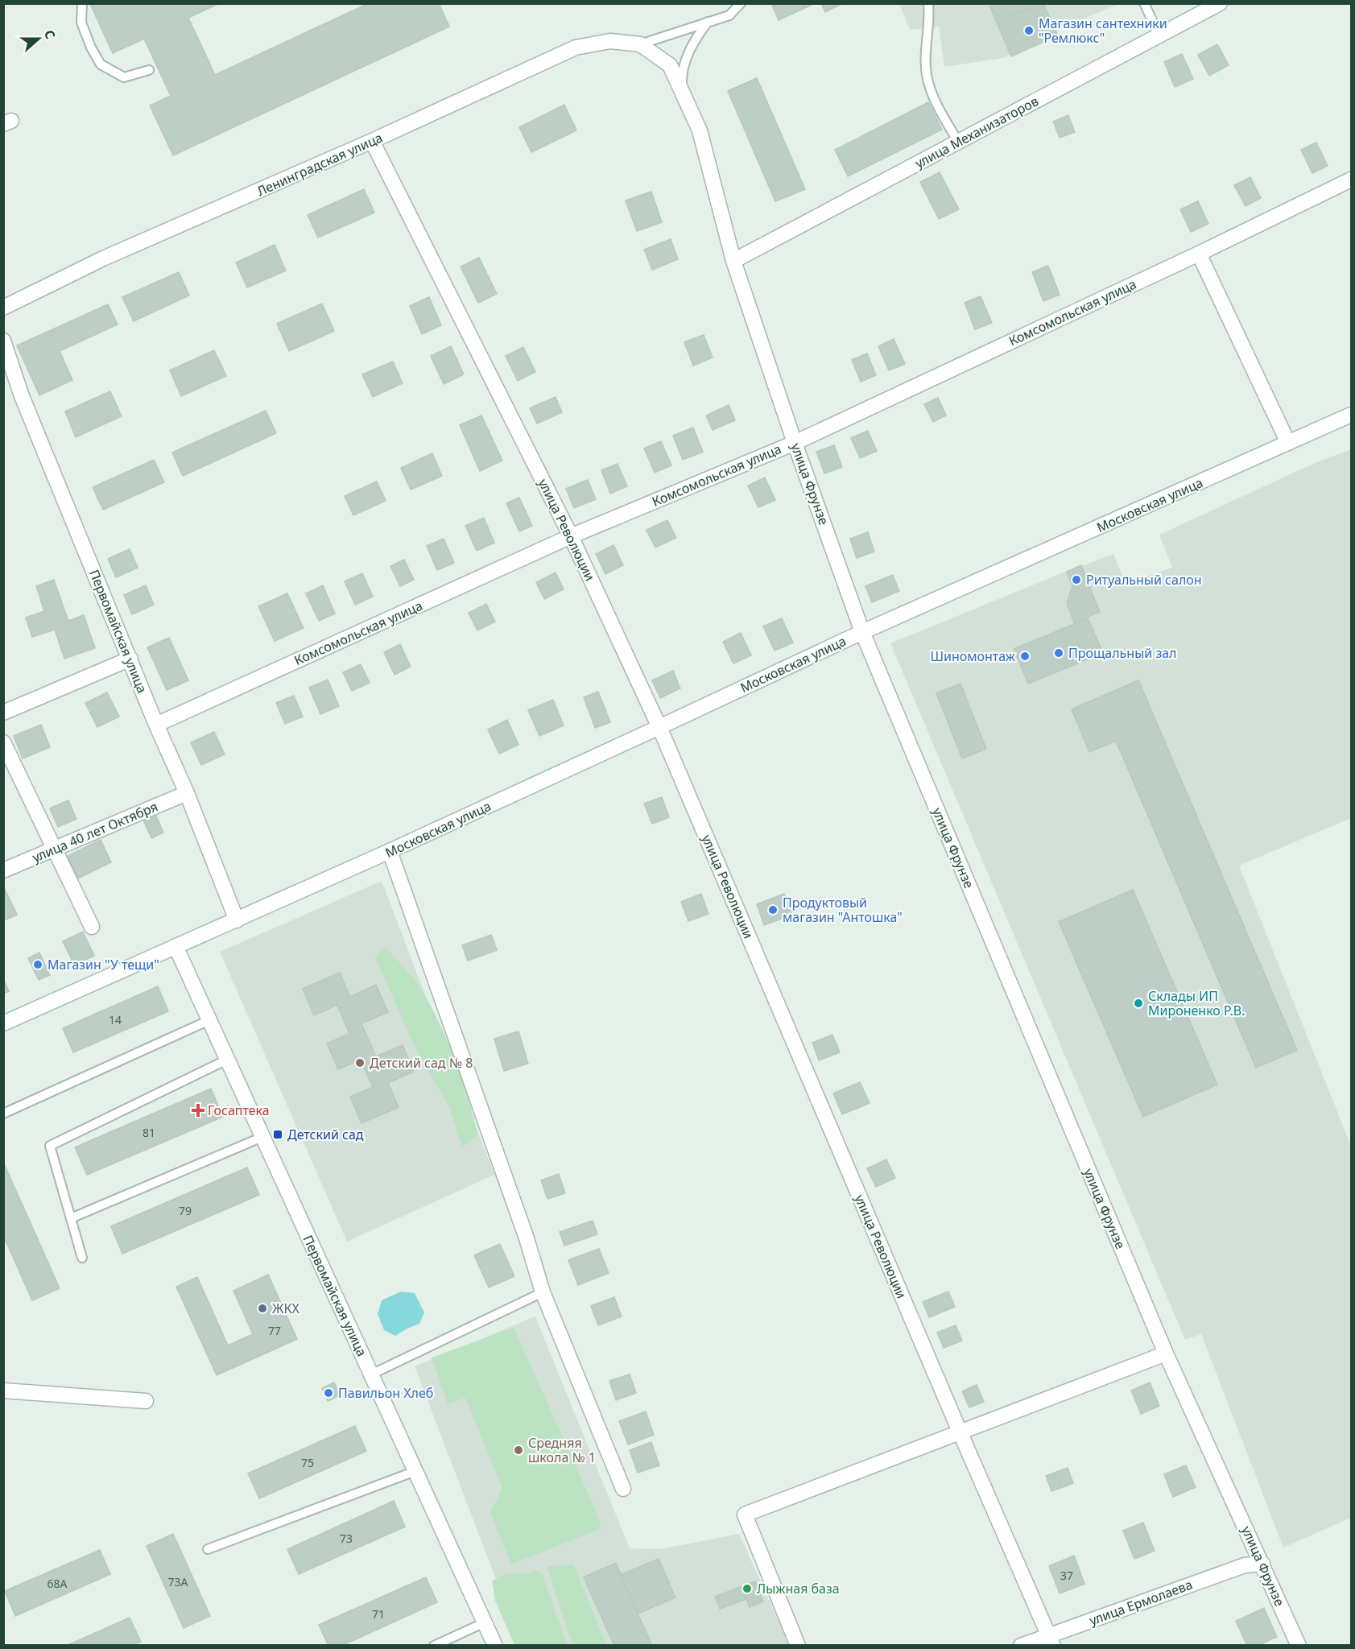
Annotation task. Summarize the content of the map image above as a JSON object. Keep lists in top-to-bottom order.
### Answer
{
  "streets": {
    "street": [
      "улица Механизаторов",
      "Ленинградская улица",
      "Комсомольская улица",
      "улица Фрунзе",
      "Московская улица",
      "улица Революции",
      "Первомайская улица",
      "улица 40 лет Октября",
      "улица Ермолаева"
    ]
  },
  "crossings": [
    ["улица Механизаторов", "улица Фрунзе"],
    ["Ленинградская улица", "улица Фрунзе"],
    ["Ленинградская улица", "улица Революции"],
    ["Комсомольская улица", "улица Фрунзе"],
    ["Комсомольская улица", "улица Революции"],
    ["Комсомольская улица", "Первомайская улица"],
    ["улица Фрунзе", "Московская улица"],
    ["улица Фрунзе", "улица Ермолаева"],
    ["Московская улица", "улица Революции"],
    ["Московская улица", "Первомайская улица"],
    ["улица Революции", "улица Ермолаева"],
    ["Первомайская улица", "улица 40 лет Октября"]
  ],
  "places": {
    "other": [
      "Магазин сантехники \"Ремлюкс\"",
      "Ритуальный салон",
      "Прощальный зал",
      "Шиномонтаж",
      "Продуктовый магазин \"Антошка\"",
      "Магазин \"У тещи\"",
      "Склады ИП Мироненко Р.В.",
      "Детский сад № 8",
      "ЖКХ",
      "Павильон Хлеб",
      "Средняя школа № 1",
      "Лыжная база"
    ],
    "health": ["Госаптека"],
    "transit": ["Детский сад"]
  },
  "house_numbers": [
    "14",
    "81",
    "79",
    "77",
    "75",
    "73",
    "37",
    "73А",
    "68А",
    "71"
  ],
  "north": "right"
}
